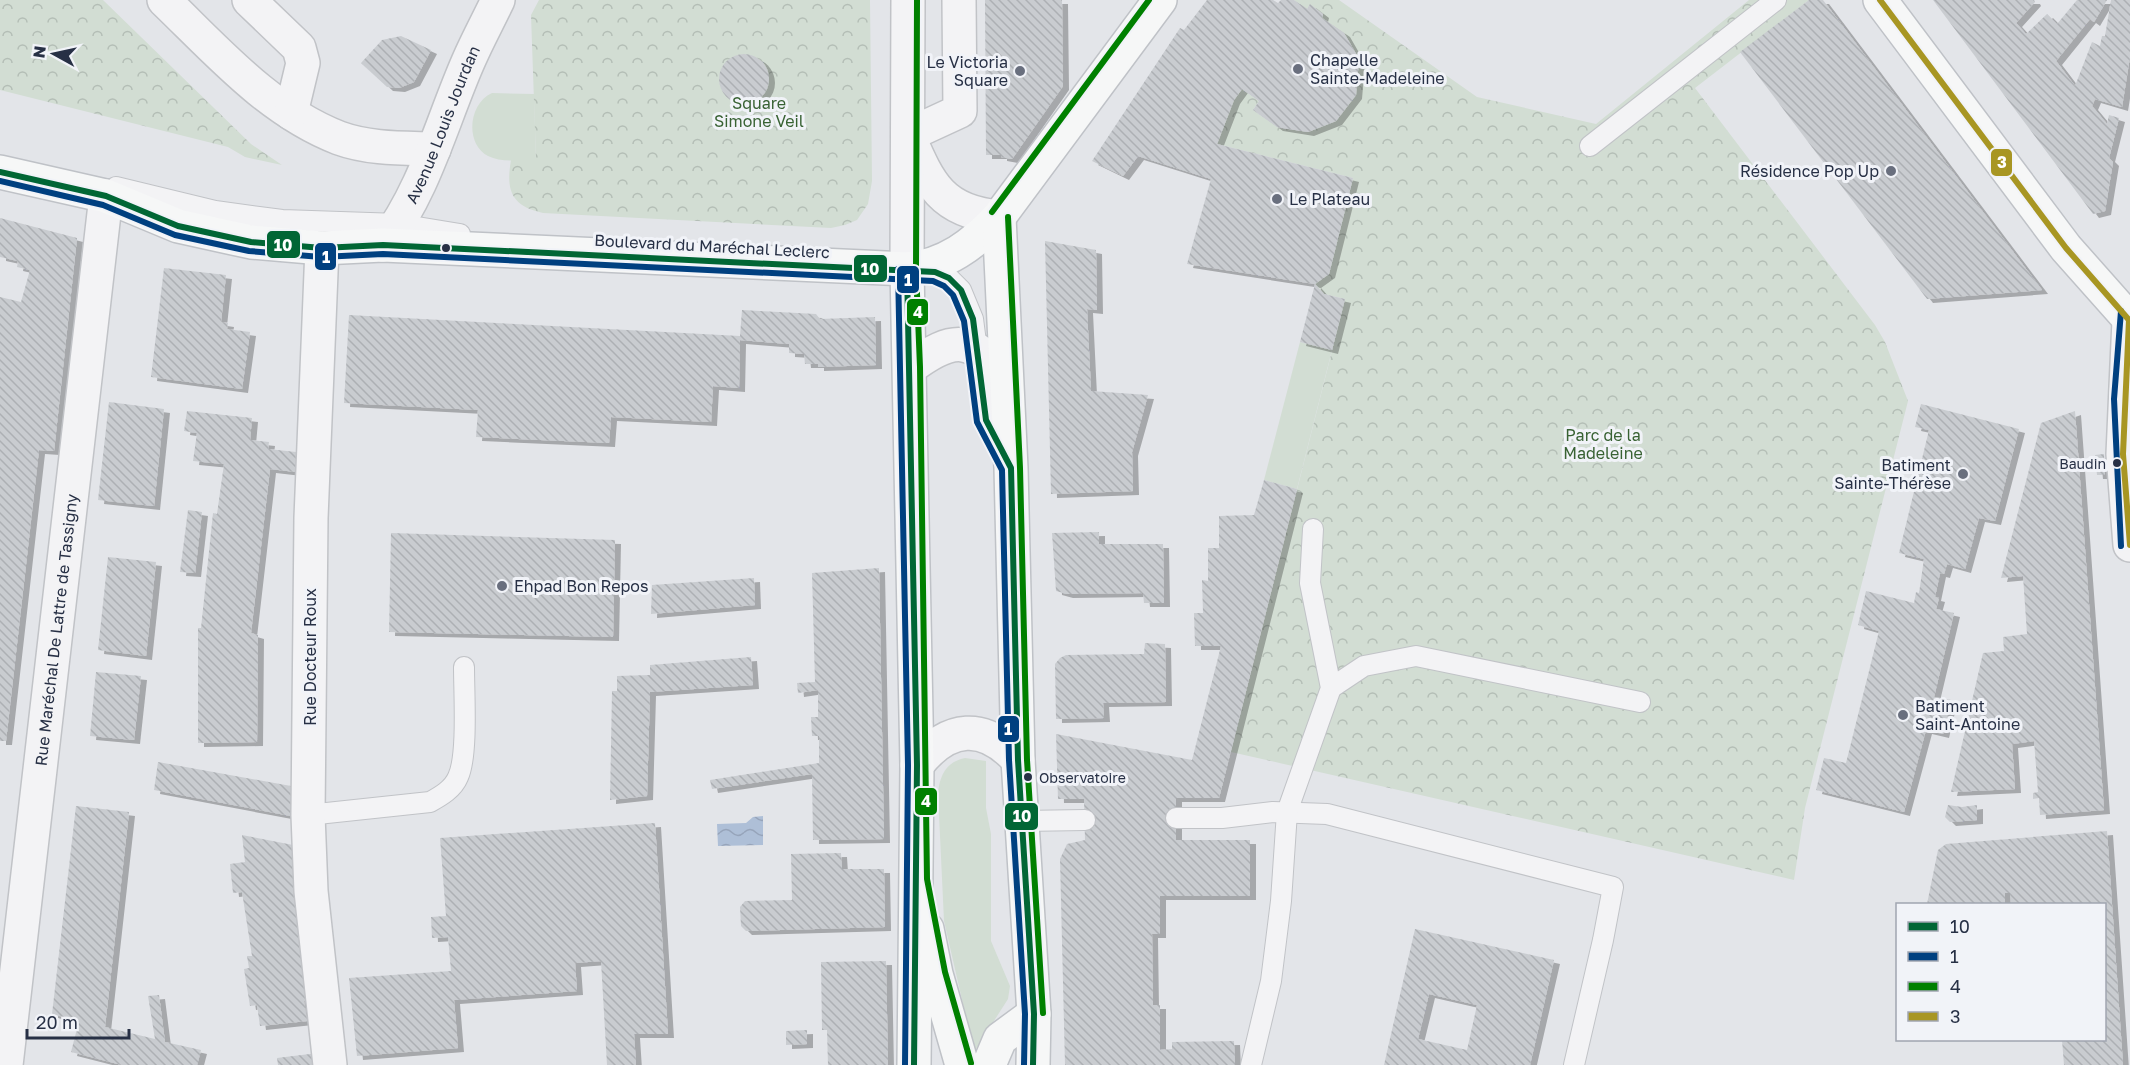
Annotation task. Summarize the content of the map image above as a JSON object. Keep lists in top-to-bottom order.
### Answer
{
  "streets": {
    "main road": ["Boulevard du Maréchal Leclerc"],
    "street": ["Avenue Louis Jourdan", "Rue Maréchal De Lattre de Tassigny", "Rue Docteur Roux"]
  },
  "crossings": [
    ["Avenue Louis Jourdan", "Boulevard du Maréchal Leclerc"],
    ["Boulevard du Maréchal Leclerc", "Rue Maréchal De Lattre de Tassigny"],
    ["Boulevard du Maréchal Leclerc", "Rue Docteur Roux"]
  ],
  "parks": ["Square Simone Veil", "Parc de la Madeleine"],
  "places": [
    "Chapelle Sainte-Madeleine",
    "Le Victoria Square",
    "Résidence Pop Up",
    "Le Plateau",
    "Baudin",
    "Batiment Sainte-Thérèse",
    "Ehpad Bon Repos",
    "Batiment Saint-Antoine",
    "Observatoire"
  ],
  "lines": [
    "transit line 4",
    "transit line 3",
    "transit line 10",
    "transit line 1"
  ],
  "legend": [
    "10",
    "1",
    "4",
    "3"
  ],
  "scale_bar": "20 m",
  "north": "left"
}
